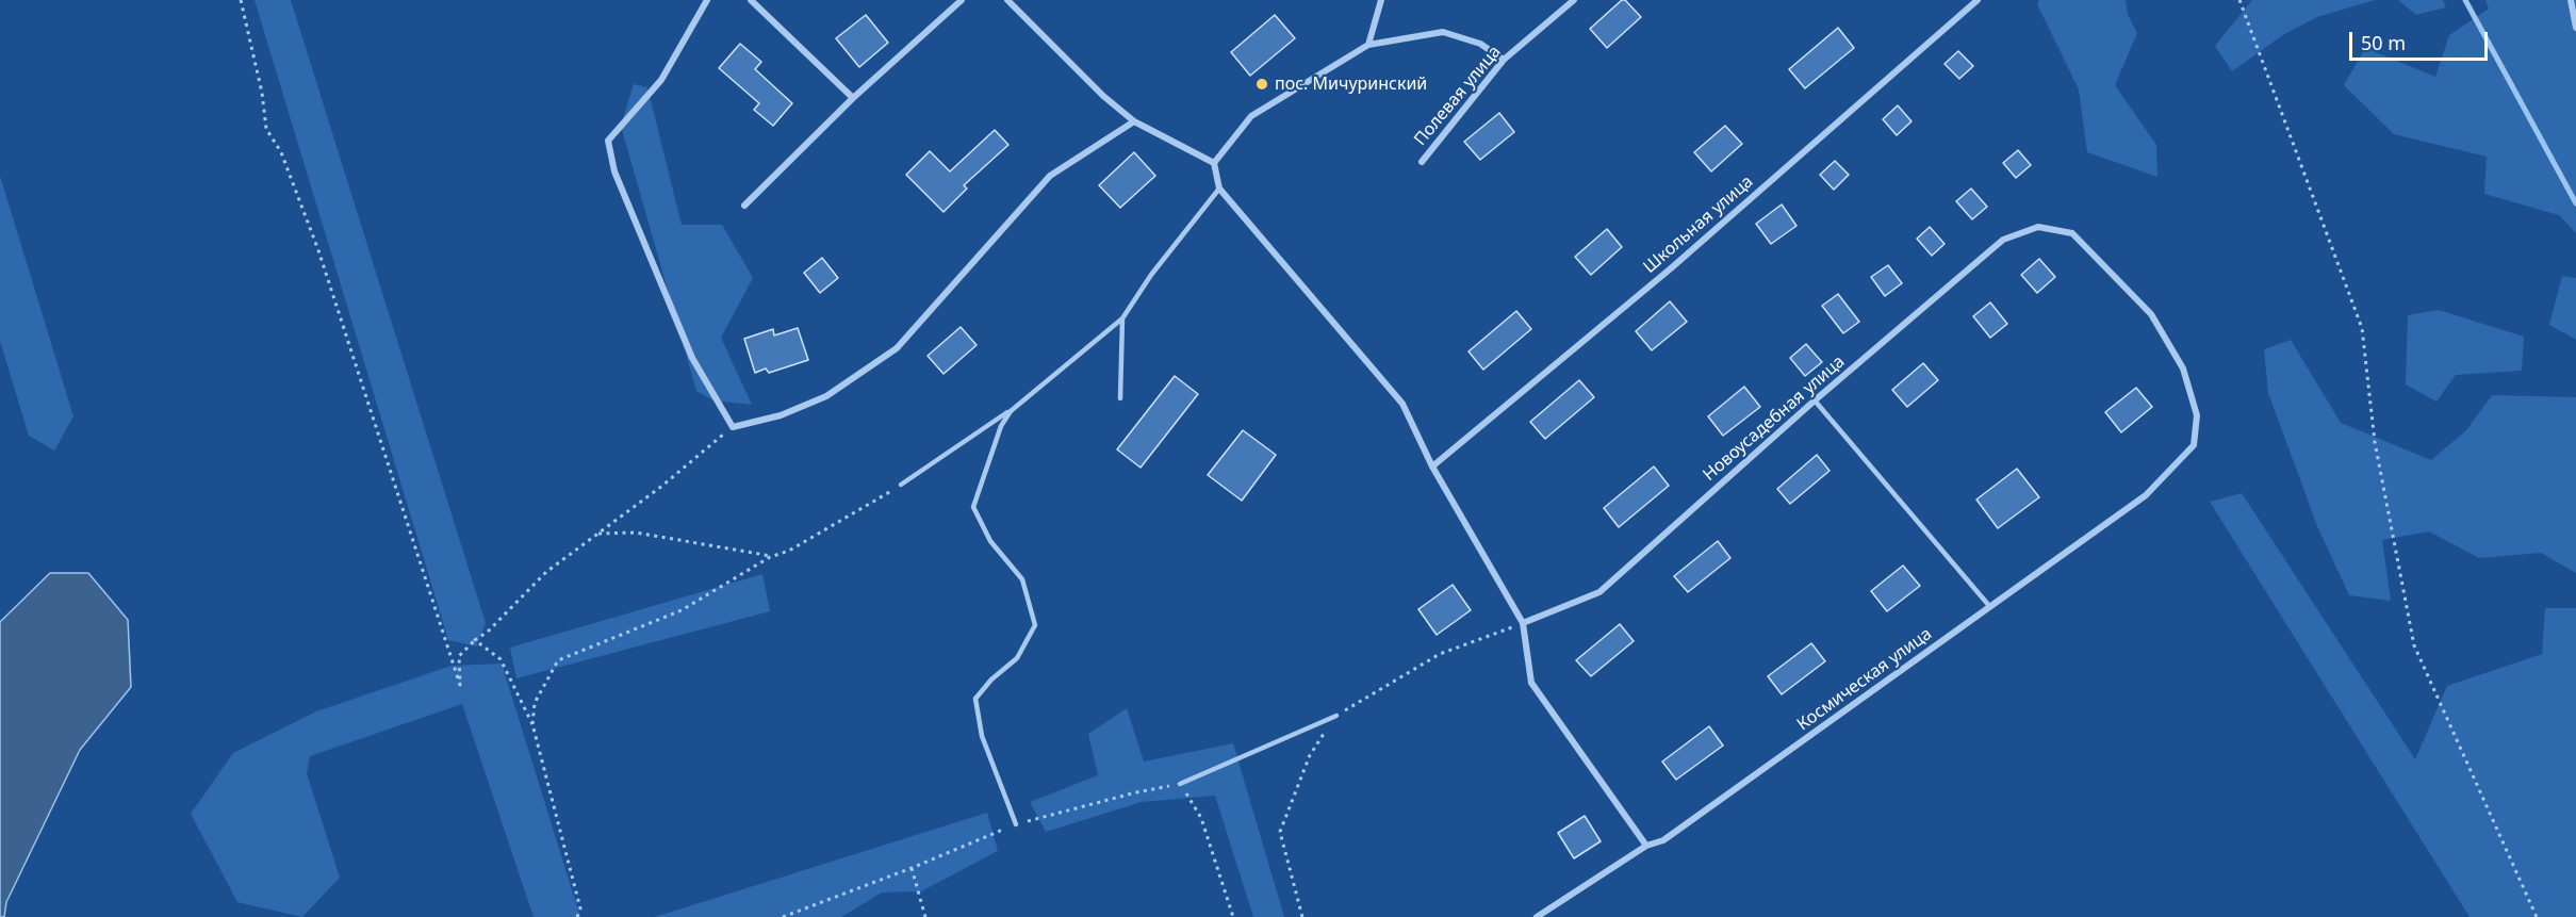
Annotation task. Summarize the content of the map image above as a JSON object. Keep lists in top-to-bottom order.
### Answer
{
  "streets": {
    "street": [
      "Полевая улица",
      "Школьная улица",
      "Новоусадебная улица",
      "Космическая улица"
    ]
  },
  "crossings": [
    ["Новоусадебная улица", "Космическая улица"]
  ],
  "places": ["пос. Мичуринский"],
  "scale_bar": "50 m"
}
